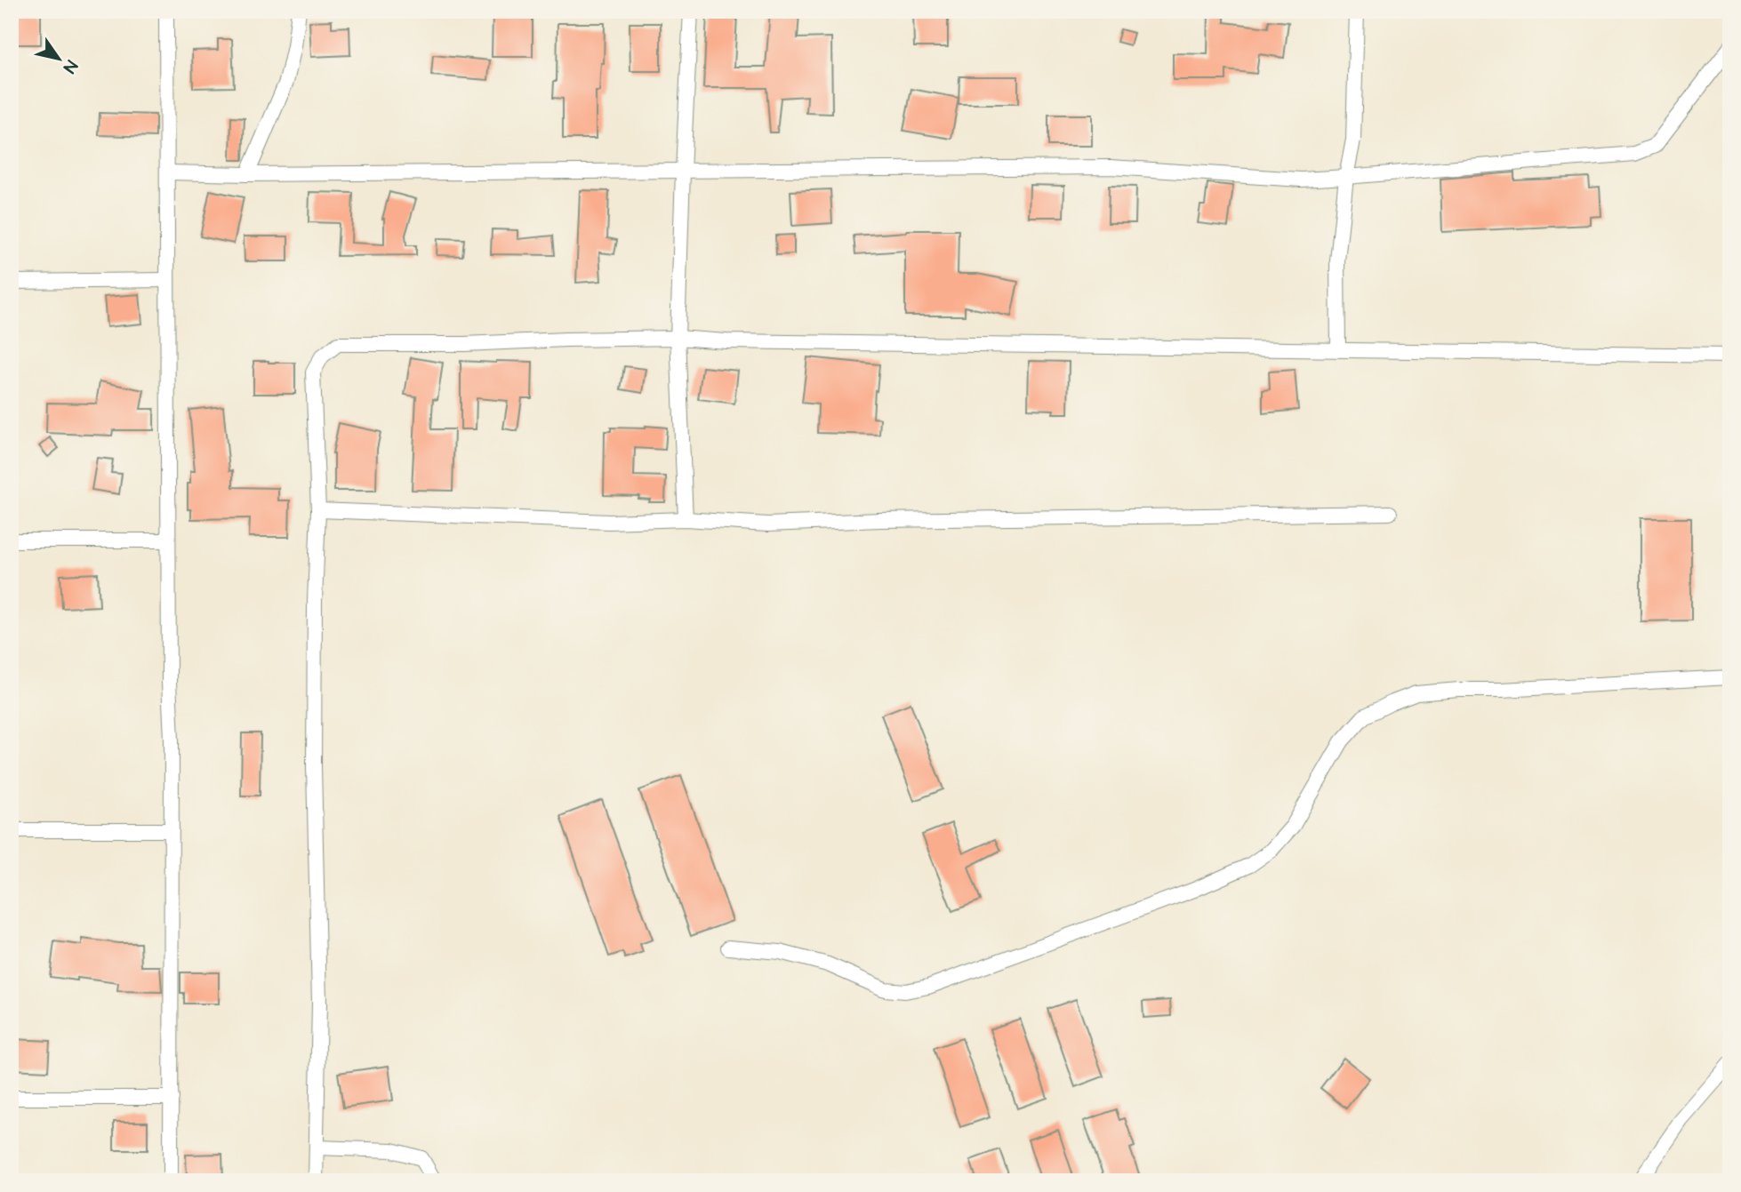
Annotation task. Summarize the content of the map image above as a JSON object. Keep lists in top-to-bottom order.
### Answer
{
  "north": "bottom right"
}
